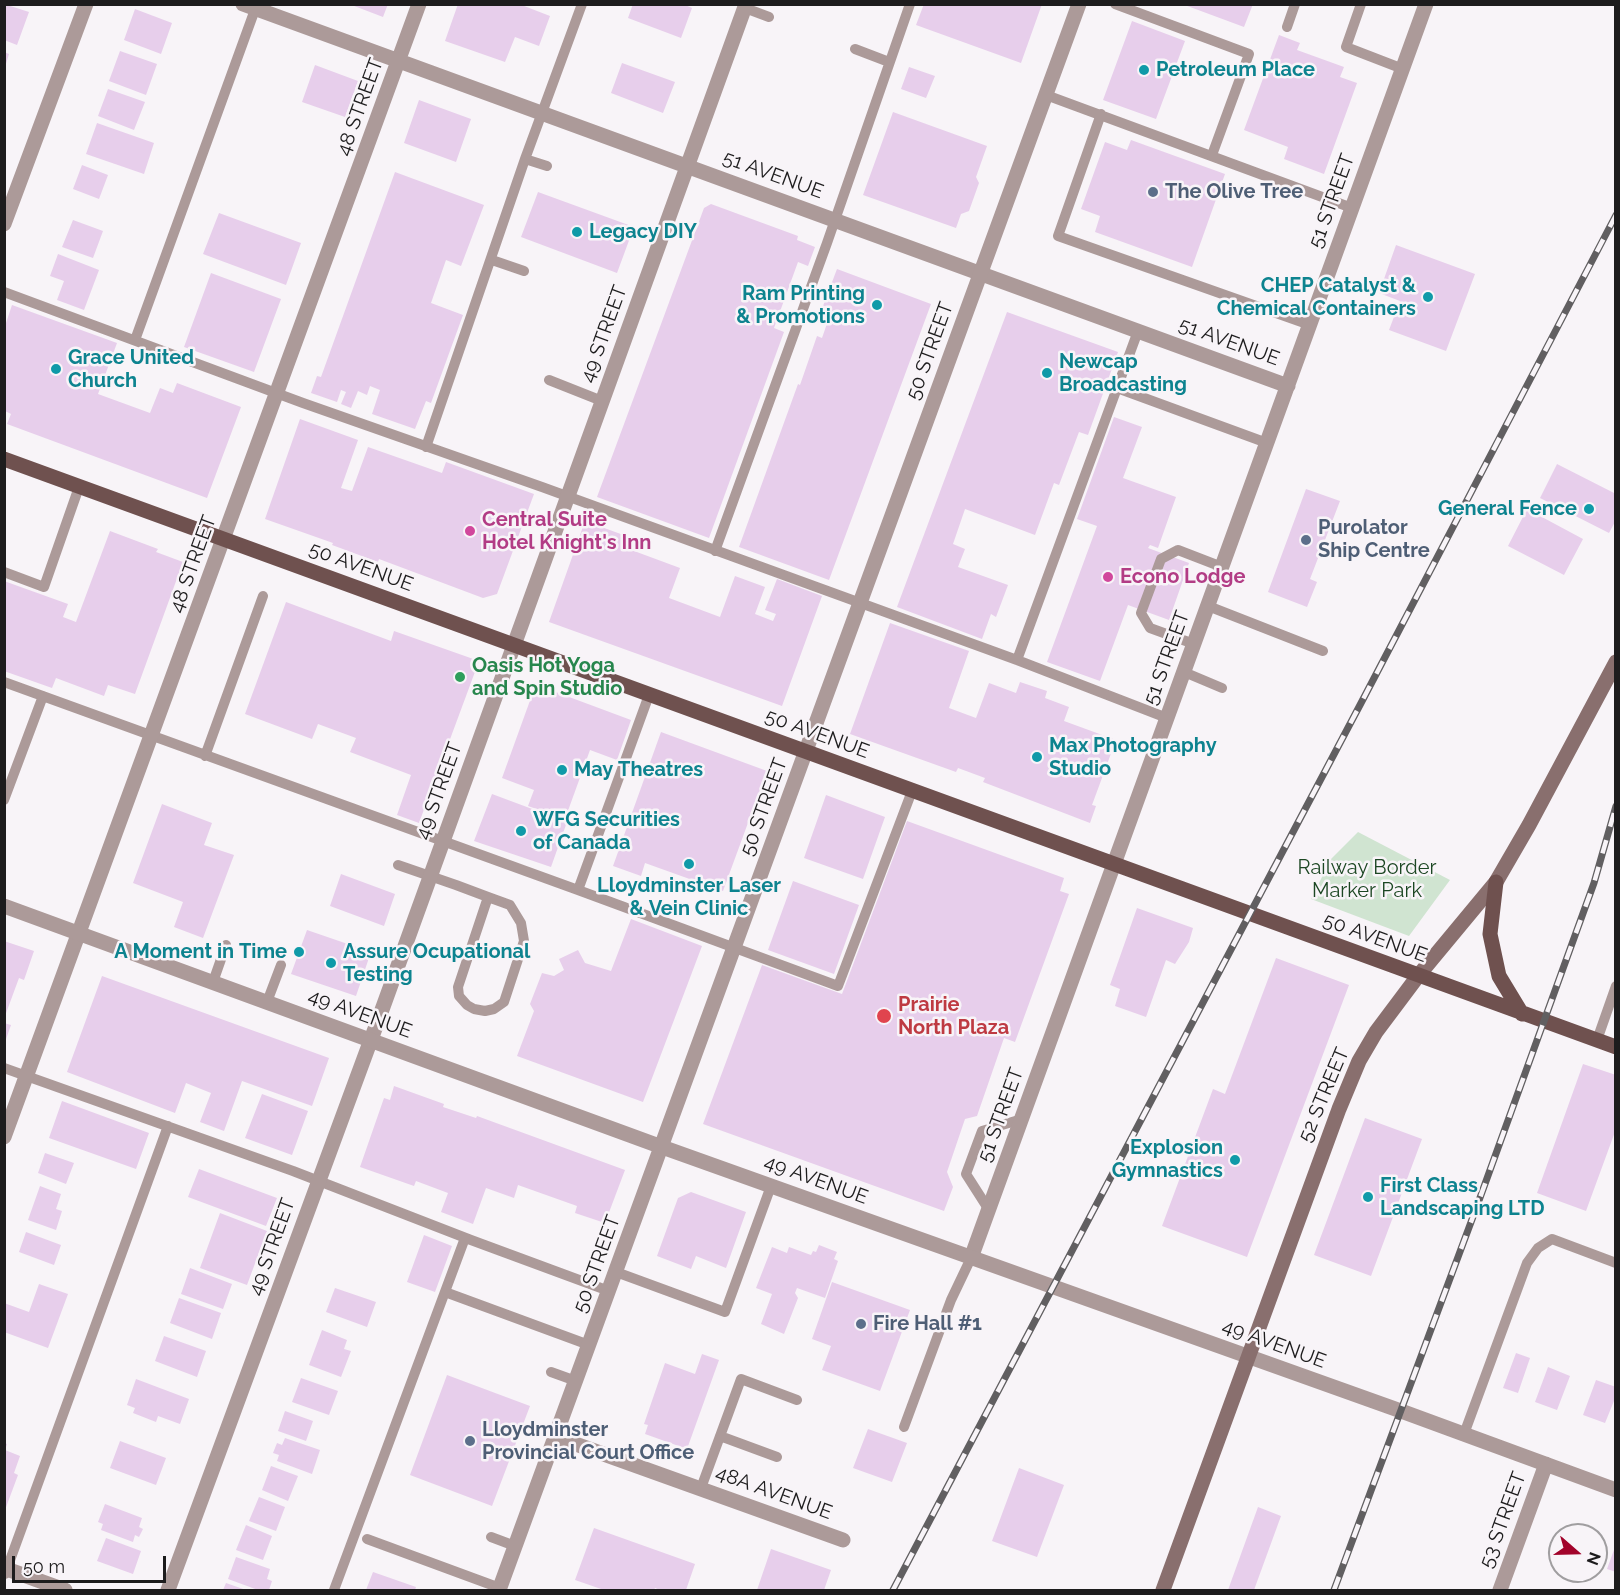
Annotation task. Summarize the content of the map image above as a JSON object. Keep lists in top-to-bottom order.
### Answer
{
  "streets": {
    "main road": ["50 AVENUE", "52 STREET"],
    "street": [
      "48 STREET",
      "51 AVENUE",
      "51 STREET",
      "49 STREET",
      "50 STREET",
      "49 AVENUE",
      "48A AVENUE",
      "53 STREET"
    ]
  },
  "crossings": [
    ["48 STREET", "51 AVENUE"],
    ["48 STREET", "50 AVENUE"],
    ["48 STREET", "49 AVENUE"],
    ["51 AVENUE", "51 STREET"],
    ["51 AVENUE", "49 STREET"],
    ["51 AVENUE", "50 STREET"],
    ["51 STREET", "50 AVENUE"],
    ["51 STREET", "49 AVENUE"],
    ["49 STREET", "50 AVENUE"],
    ["49 STREET", "49 AVENUE"],
    ["50 STREET", "50 AVENUE"],
    ["50 STREET", "49 AVENUE"],
    ["50 STREET", "48A AVENUE"],
    ["50 AVENUE", "52 STREET"],
    ["49 AVENUE", "52 STREET"],
    ["49 AVENUE", "53 STREET"]
  ],
  "parks": ["Railway Border Marker Park"],
  "places": [
    "Petroleum Place",
    "The Olive Tree",
    "Legacy DIY",
    "CHEP Catalyst & Chemical Containers",
    "Ram Printing & Promotions",
    "Grace United Church",
    "Newcap Broadcasting",
    "General Fence",
    "Central Suite Hotel Knight's Inn",
    "Purolator Ship Centre",
    "Econo Lodge",
    "Oasis Hot Yoga and Spin Studio",
    "Max Photography Studio",
    "May Theatres",
    "WFG Securities of Canada",
    "Lloydminster Laser & Vein Clinic",
    "A Moment in Time",
    "Assure Ocupational Testing",
    "Prairie North Plaza",
    "Explosion Gymnastics",
    "First Class Landscaping LTD",
    "Fire Hall #1",
    "Lloydminster Provincial Court Office"
  ],
  "scale_bar": "50 m",
  "north": "right"
}
